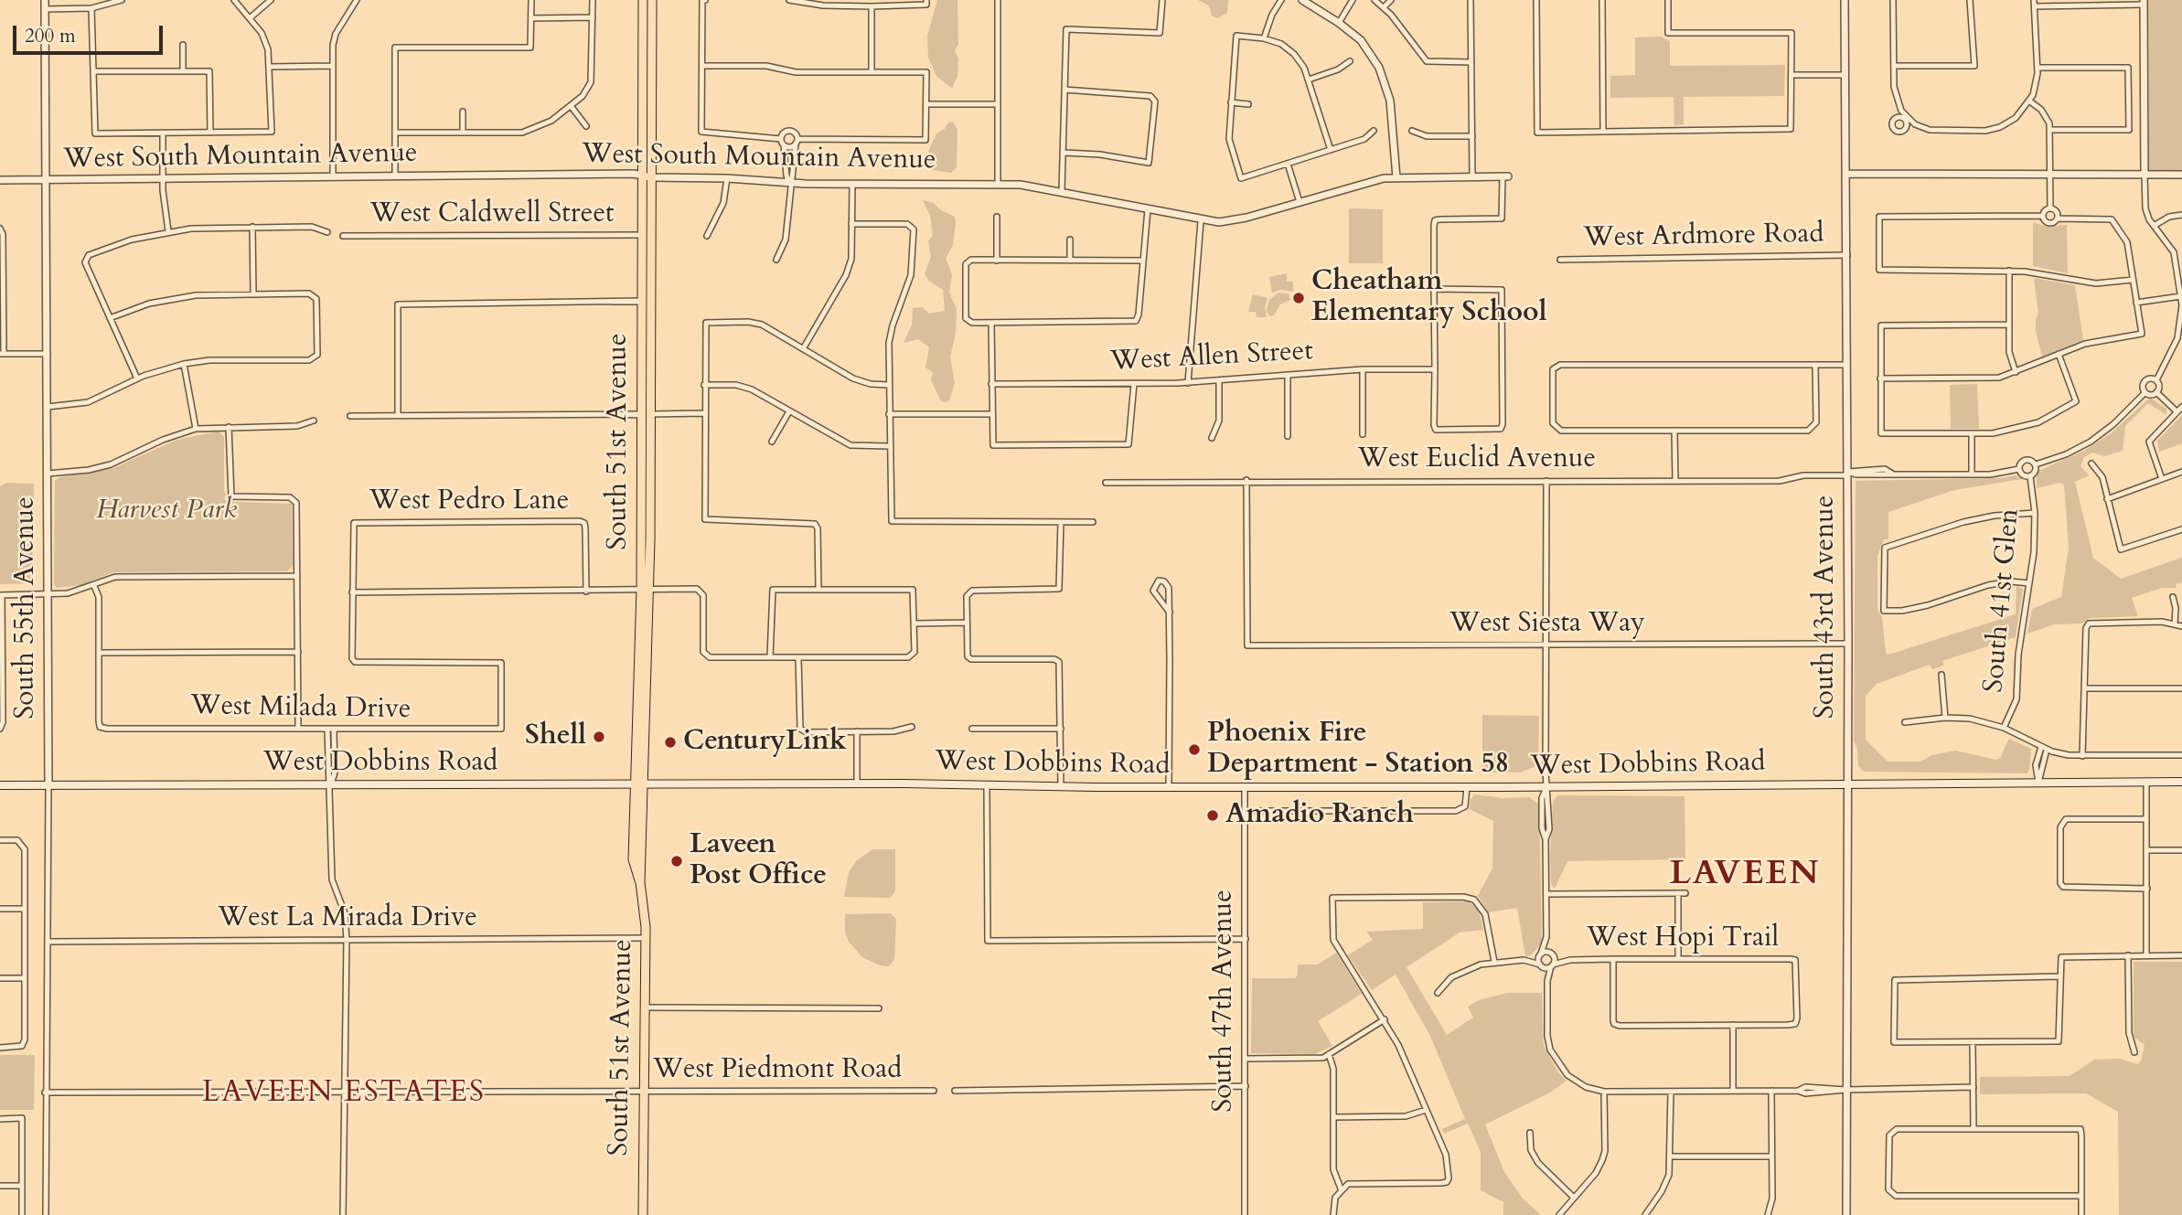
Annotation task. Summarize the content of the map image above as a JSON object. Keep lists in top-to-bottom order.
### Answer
{
  "streets": {
    "main road": ["South 51st Avenue", "West Dobbins Road"],
    "street": [
      "West South Mountain Avenue",
      "West Caldwell Street",
      "West Ardmore Road",
      "West Allen Street",
      "West Euclid Avenue",
      "West Pedro Lane",
      "South 41st Glen",
      "South 43rd Avenue",
      "South 55th Avenue",
      "West Siesta Way",
      "West Milada Drive",
      "West La Mirada Drive",
      "West Hopi Trail",
      "South 47th Avenue",
      "West Piedmont Road"
    ]
  },
  "crossings": [
    ["West South Mountain Avenue", "South 51st Avenue"],
    ["West South Mountain Avenue", "South 55th Avenue"],
    ["West Caldwell Street", "South 51st Avenue"],
    ["West Ardmore Road", "South 43rd Avenue"],
    ["South 51st Avenue", "West Dobbins Road"],
    ["South 51st Avenue", "West La Mirada Drive"],
    ["South 51st Avenue", "West Piedmont Road"],
    ["West Euclid Avenue", "South 41st Glen"],
    ["West Euclid Avenue", "South 43rd Avenue"],
    ["West Euclid Avenue", "West Siesta Way"],
    ["West Pedro Lane", "West Milada Drive"],
    ["South 43rd Avenue", "West Siesta Way"],
    ["South 43rd Avenue", "West Dobbins Road"],
    ["South 55th Avenue", "West Dobbins Road"],
    ["South 55th Avenue", "West La Mirada Drive"],
    ["South 55th Avenue", "West Piedmont Road"],
    ["West Dobbins Road", "South 47th Avenue"]
  ],
  "districts": ["LAVEEN", "LAVEEN ESTATES"],
  "parks": ["Harvest Park"],
  "places": [
    "Cheatham Elementary School",
    "Shell",
    "CenturyLink",
    "Phoenix Fire Department - Station 58",
    "Amadio Ranch",
    "Laveen Post Office"
  ],
  "scale_bar": "200 m"
}
